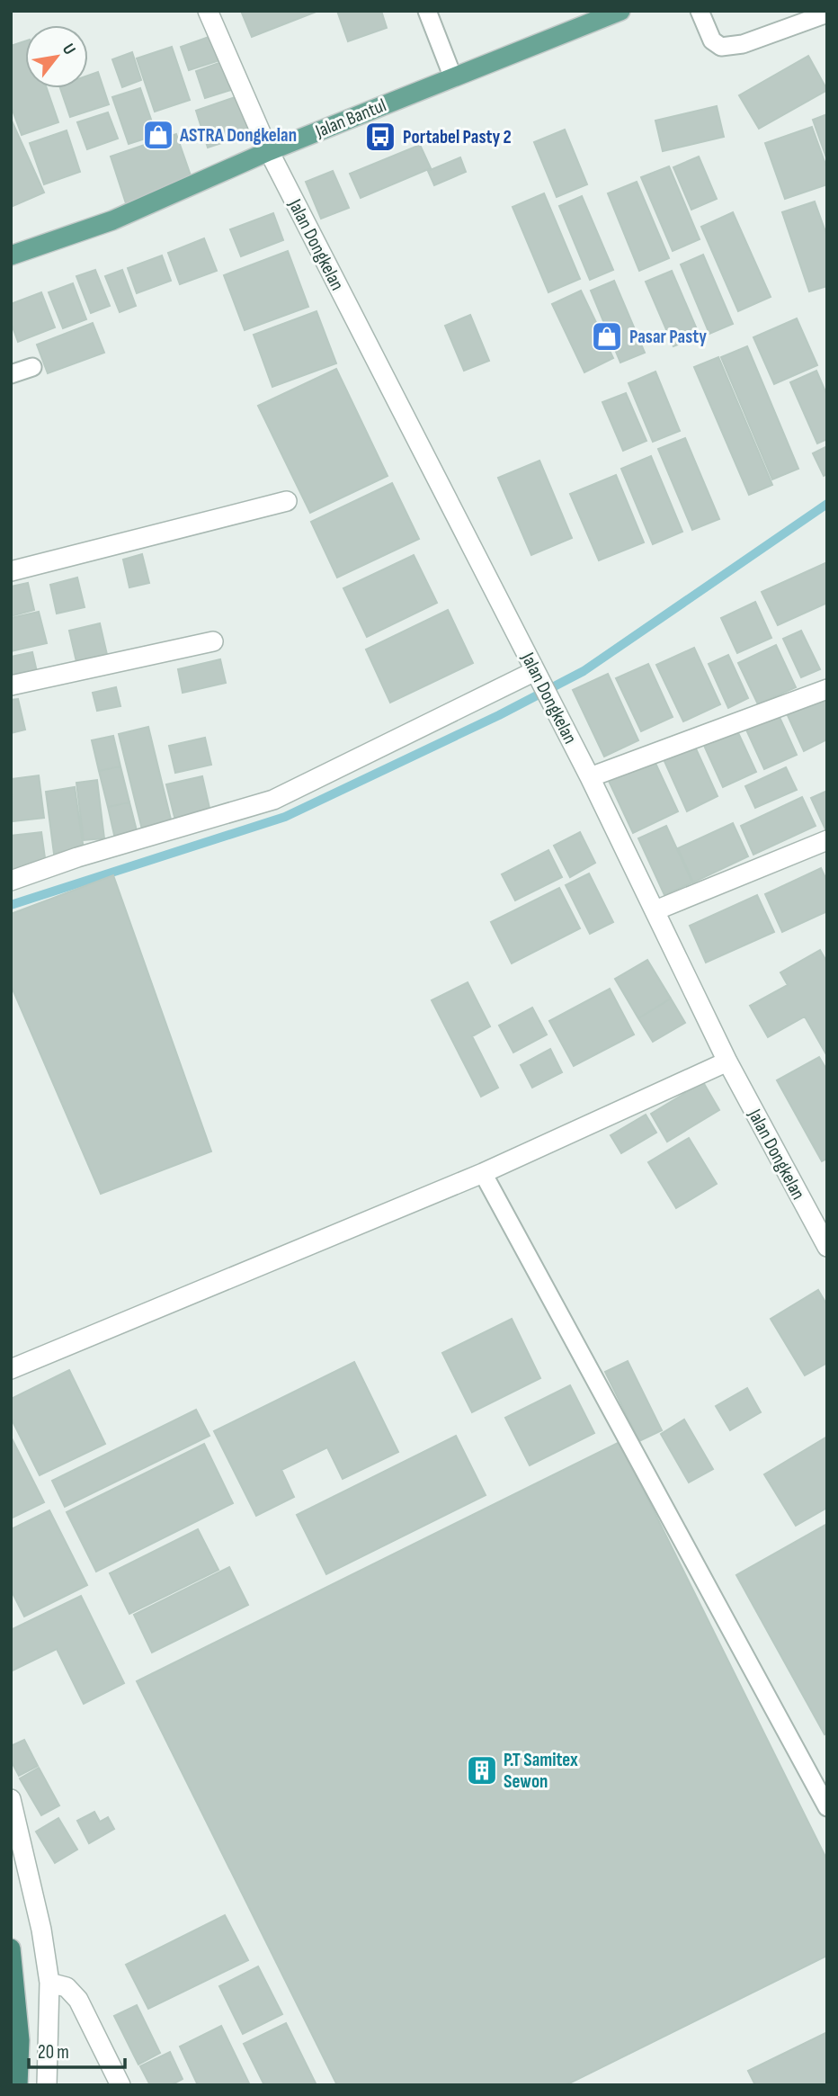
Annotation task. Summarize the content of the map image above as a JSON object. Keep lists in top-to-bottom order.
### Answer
{
  "streets": {
    "main road": ["Jalan Bantul"],
    "street": ["Jalan Dongkelan"]
  },
  "crossings": [
    ["Jalan Bantul", "Jalan Dongkelan"]
  ],
  "places": {
    "shop": ["ASTRA Dongkelan", "Pasar Pasty"],
    "bus stop": ["Portabel Pasty 2"],
    "building": ["P.T Samitex Sewon"]
  },
  "scale_bar": "20 m",
  "north": "top right"
}
